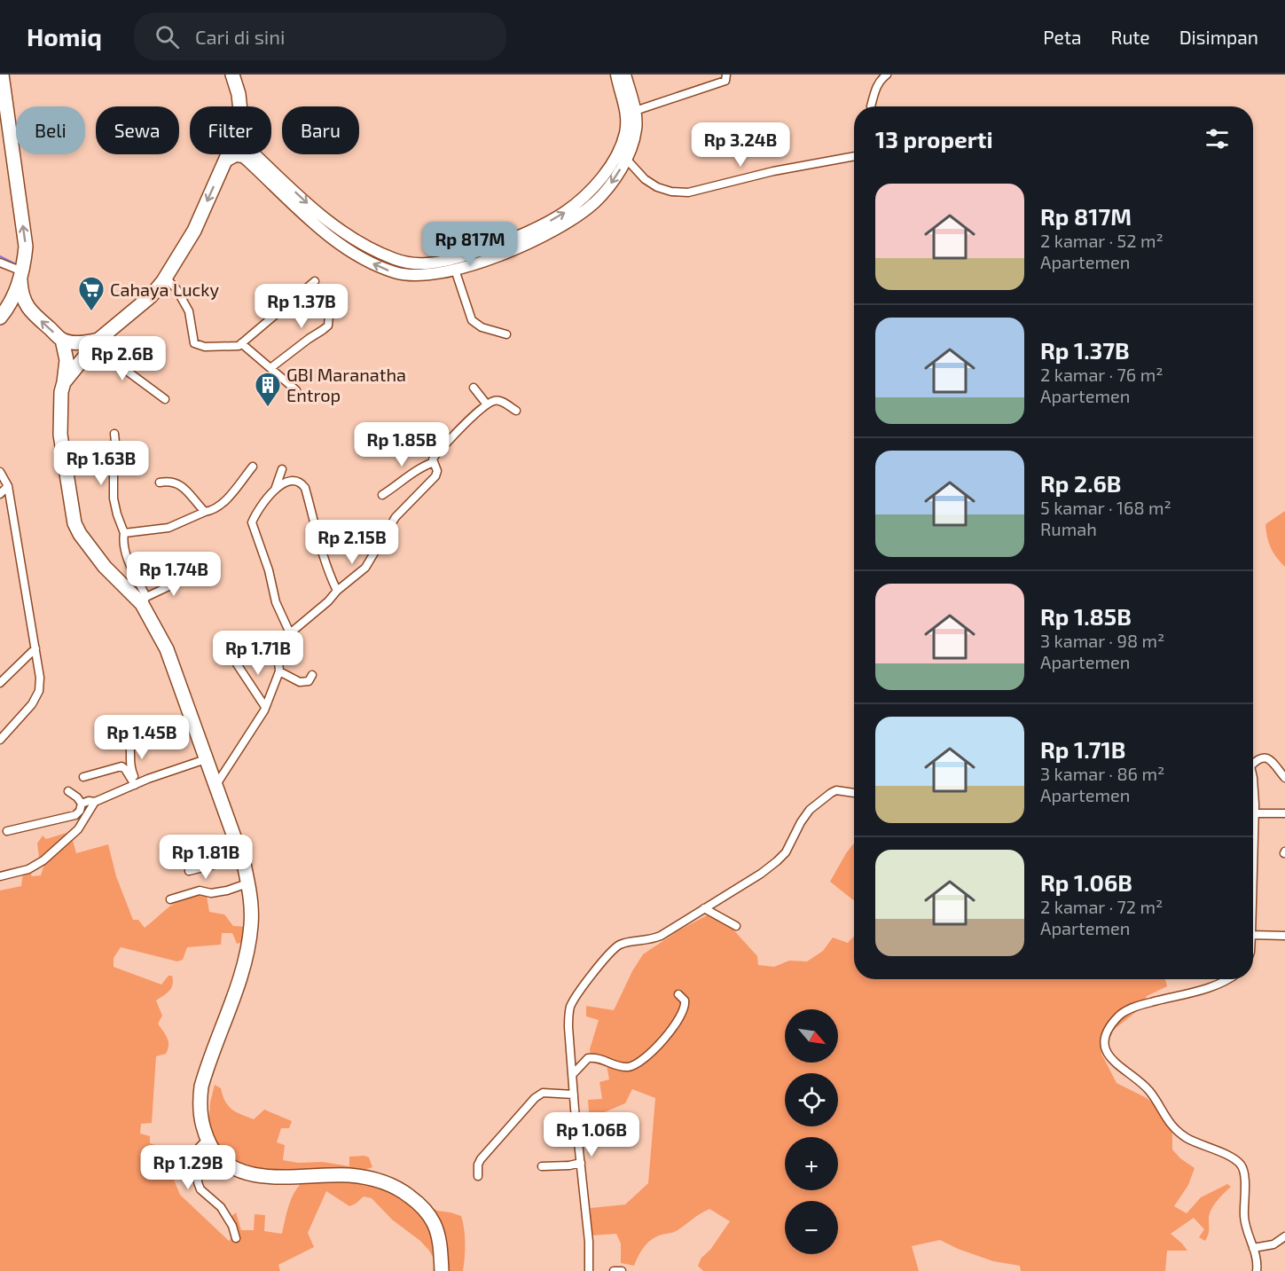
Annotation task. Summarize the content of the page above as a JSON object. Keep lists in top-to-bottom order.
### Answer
{
  "places": {
    "supermarket": ["Cahaya Lucky"],
    "building": ["GBI Maranatha Entrop"]
  },
  "north": "bottom right",
  "page": {
    "header": "Homiq",
    "search": "Cari di sini",
    "nav": ["Peta", "Rute", "Disimpan"],
    "chip": [
      "Beli",
      "Sewa",
      "Filter",
      "Baru"
    ],
    "heading": "13 properti",
    "price": [
      "Rp 3.24B",
      "Rp 817M",
      "Rp 1.37B",
      "Rp 2.6B",
      "Rp 1.85B",
      "Rp 1.63B",
      "Rp 2.15B",
      "Rp 1.74B",
      "Rp 1.71B",
      "Rp 1.45B",
      "Rp 1.81B",
      "Rp 1.06B",
      "Rp 1.29B"
    ],
    "list": [
      {
        "name": "Rp 817M",
        "note": "2 kamar · 52 m² · Apartemen"
      },
      {
        "name": "Rp 1.37B",
        "note": "2 kamar · 76 m² · Apartemen"
      },
      {
        "name": "Rp 2.6B",
        "note": "5 kamar · 168 m² · Rumah"
      },
      {
        "name": "Rp 1.85B",
        "note": "3 kamar · 98 m² · Apartemen"
      },
      {
        "name": "Rp 1.71B",
        "note": "3 kamar · 86 m² · Apartemen"
      },
      {
        "name": "Rp 1.06B",
        "note": "2 kamar · 72 m² · Apartemen"
      }
    ],
    "map_buttons": ["+", "−"]
  }
}
